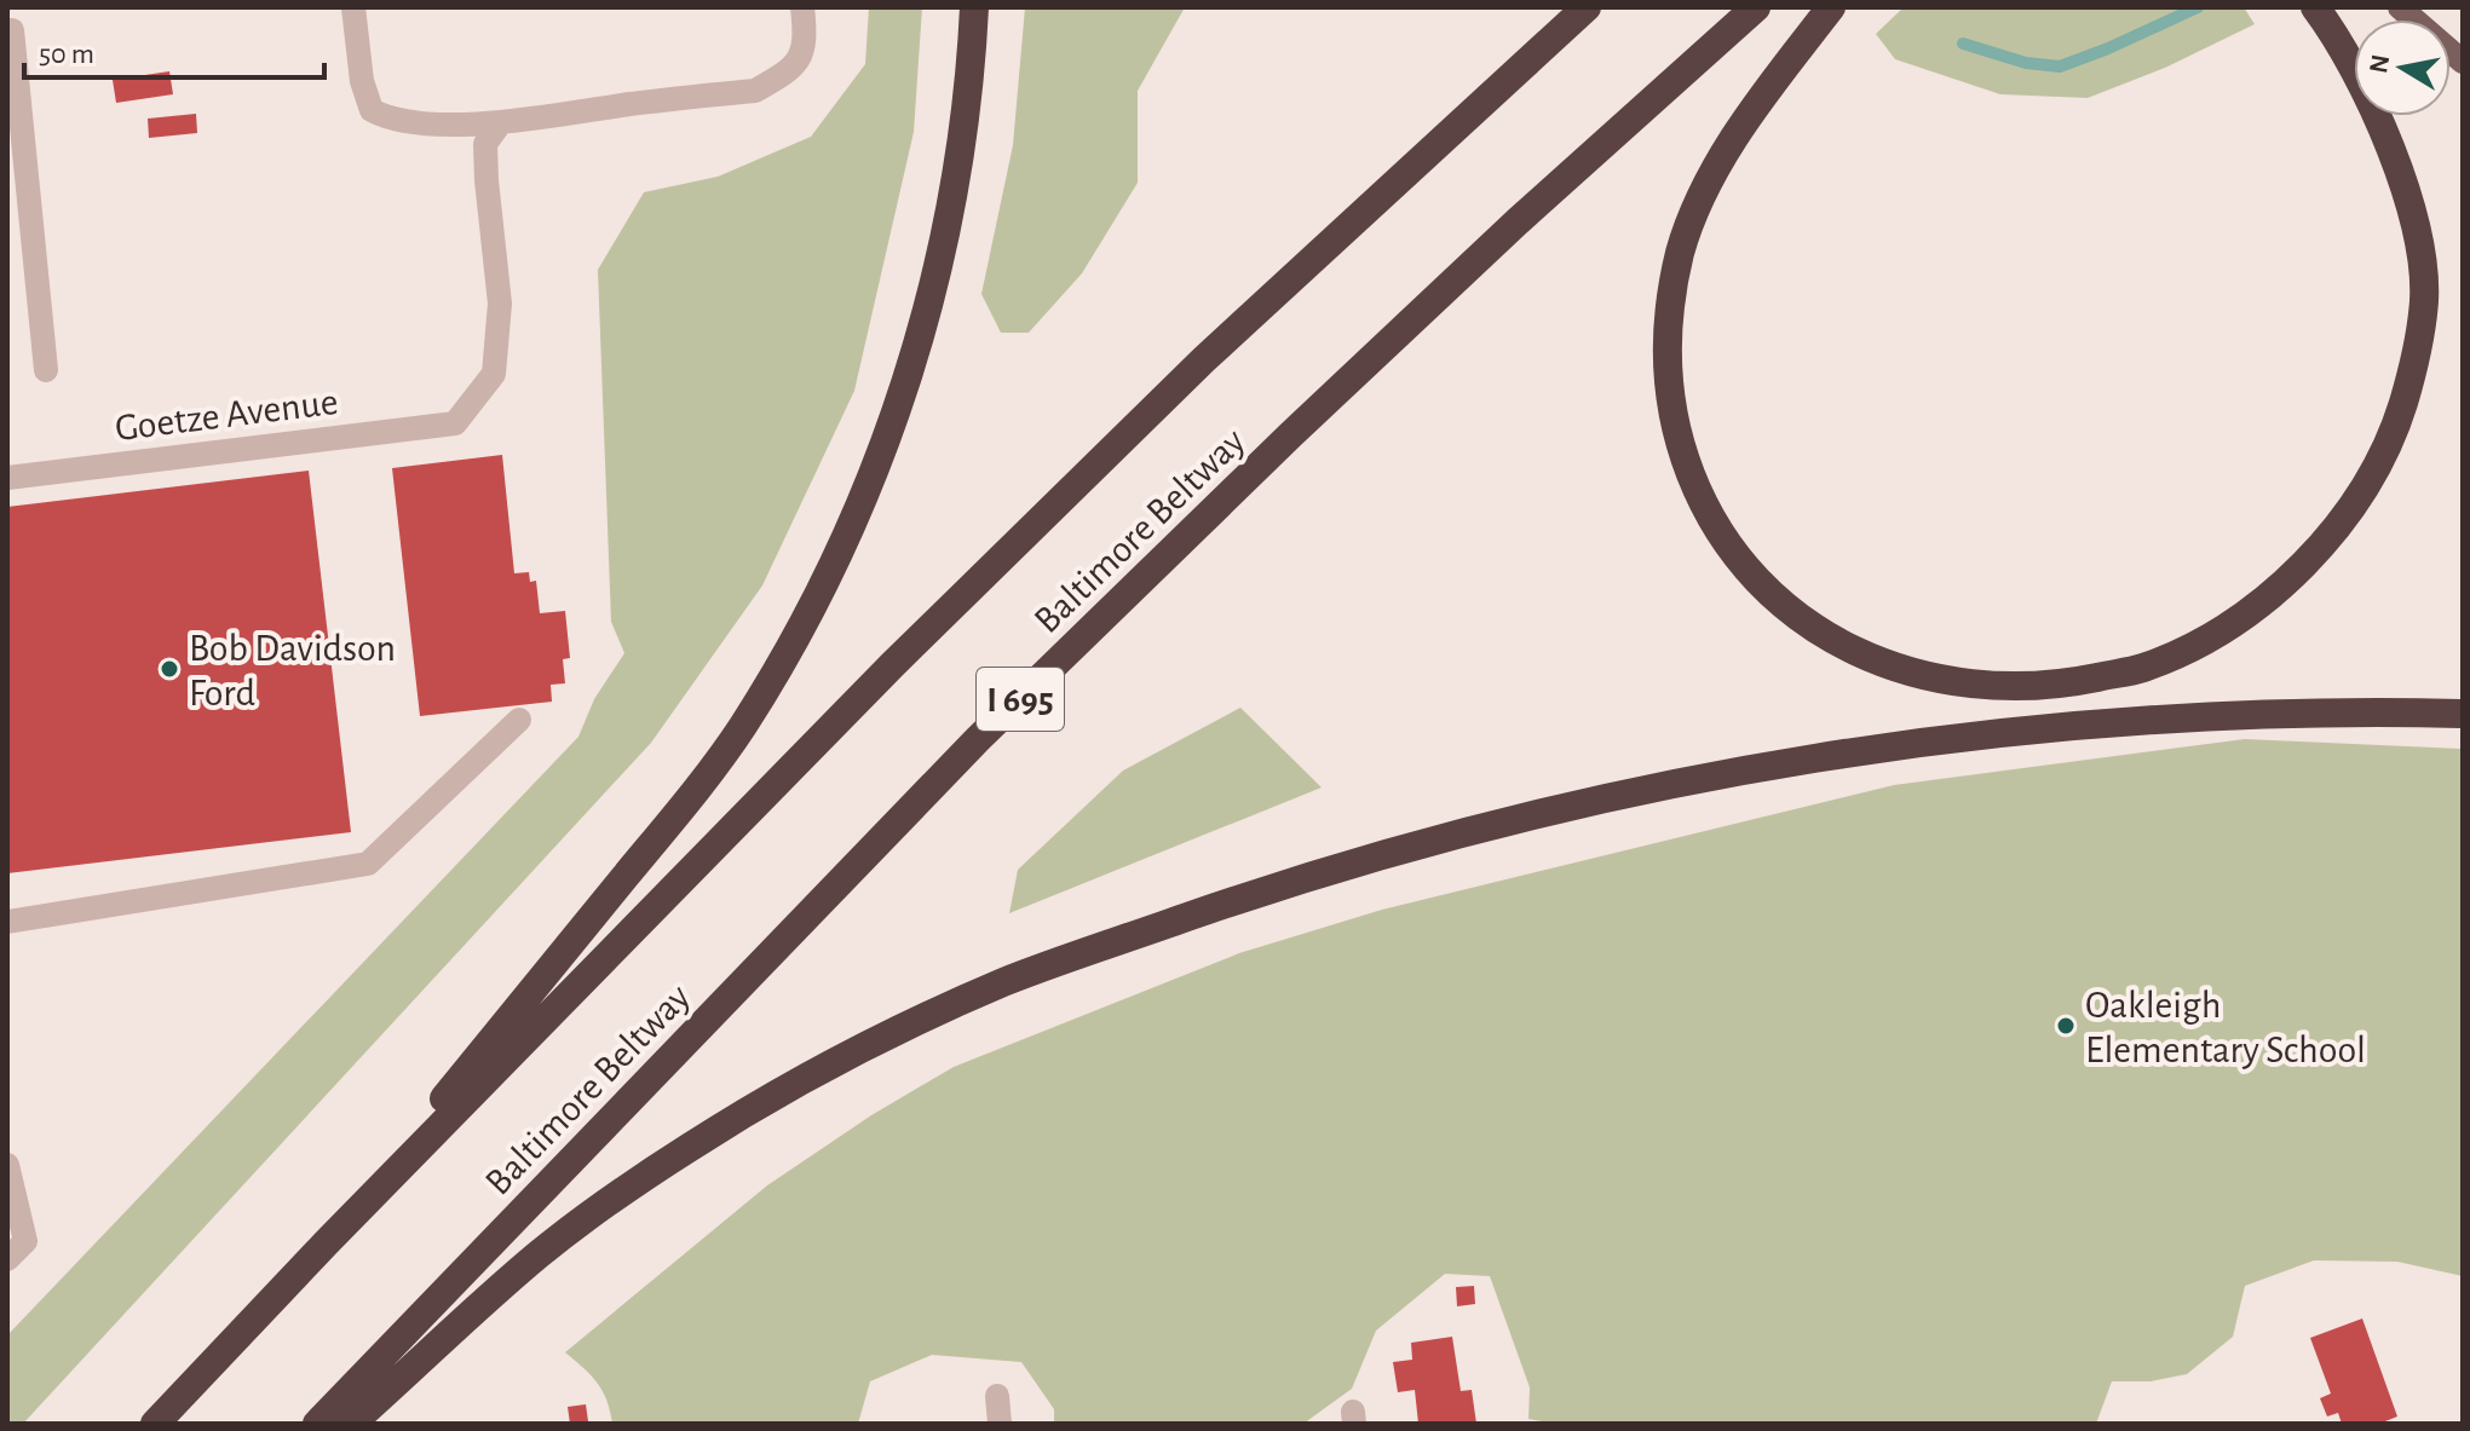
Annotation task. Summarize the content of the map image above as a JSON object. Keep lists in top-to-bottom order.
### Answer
{
  "streets": {
    "highway": ["Baltimore Beltway", "I 695"],
    "lane": ["Goetze Avenue"]
  },
  "places": ["Bob Davidson Ford", "Oakleigh Elementary School"],
  "scale_bar": "50 m",
  "north": "left"
}
